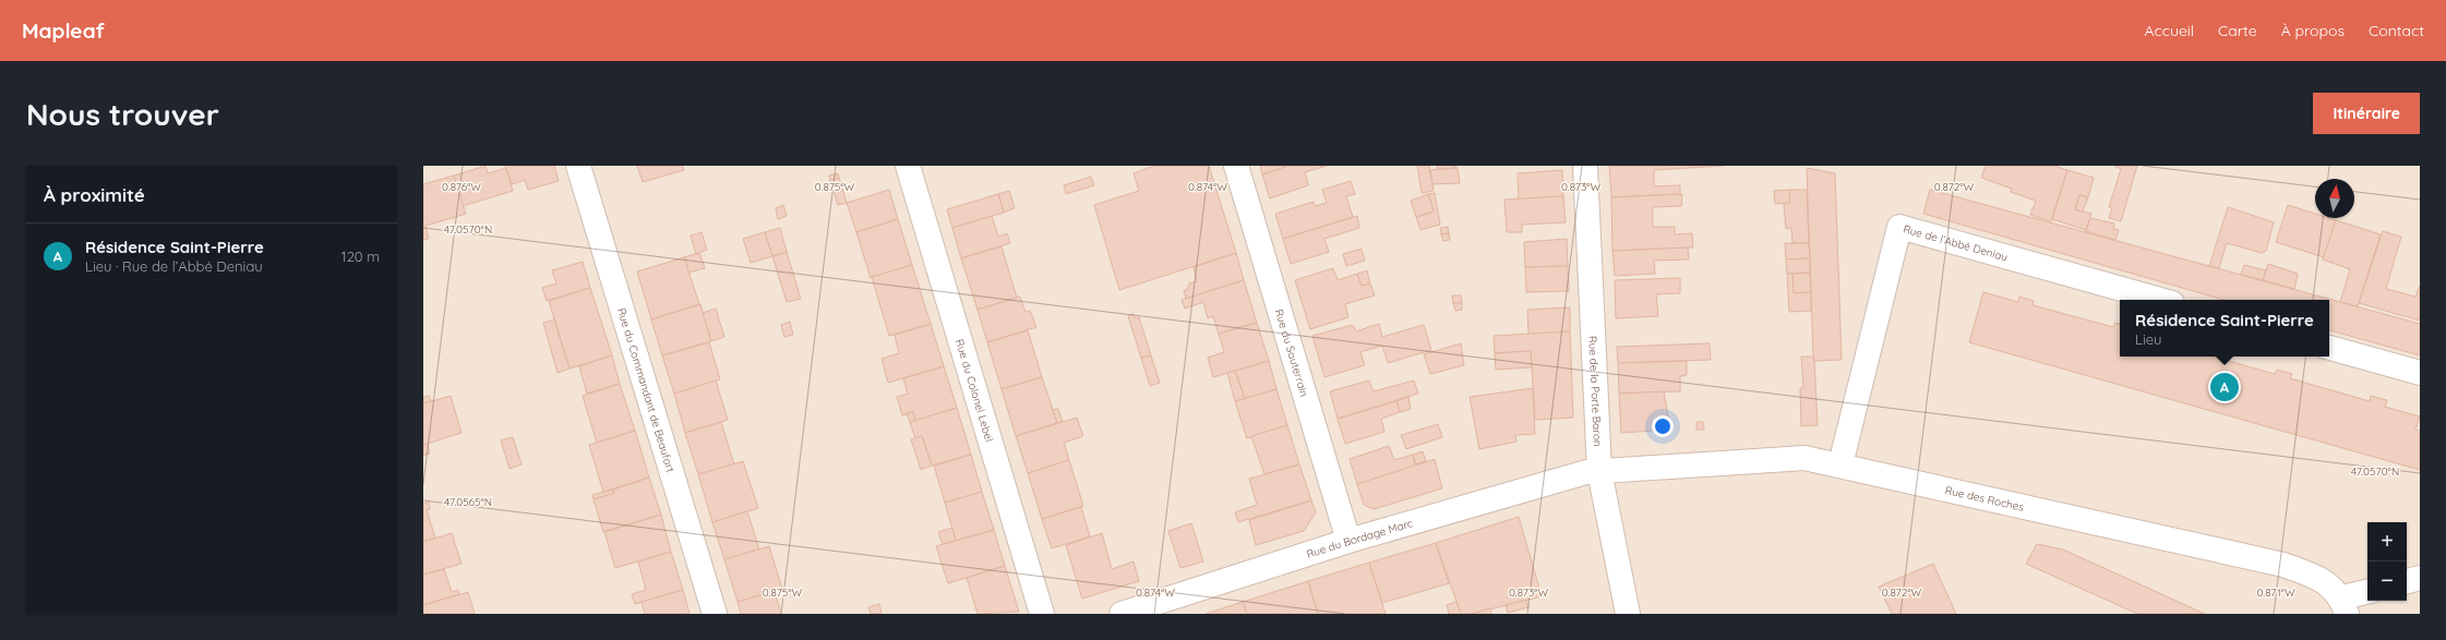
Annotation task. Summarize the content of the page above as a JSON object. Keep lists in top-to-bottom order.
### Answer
{
  "streets": {
    "street": [
      "Rue de l’Abbé Deniau",
      "Rue du Souterrain",
      "Rue du Commandant de Beaufort",
      "Rue du Colonel Lebel",
      "Rue de la Porte Baron",
      "Rue des Roches",
      "Rue du Bordage Marc"
    ]
  },
  "crossings": [
    ["Rue de l’Abbé Deniau", "Rue des Roches"],
    ["Rue du Souterrain", "Rue du Bordage Marc"],
    ["Rue de la Porte Baron", "Rue des Roches"],
    ["Rue de la Porte Baron", "Rue du Bordage Marc"],
    ["Rue des Roches", "Rue du Bordage Marc"]
  ],
  "north": "top",
  "page": {
    "header": "Mapleaf",
    "nav": [
      "Accueil",
      "Carte",
      "À propos",
      "Contact"
    ],
    "buttons": "Itinéraire",
    "title": "Nous trouver",
    "heading": "À proximité",
    "list": [
      {
        "mark": "A",
        "name": "Résidence Saint-Pierre",
        "note": "Lieu · Rue de l’Abbé Deniau",
        "value": "120 m"
      }
    ],
    "popup": ["Résidence Saint-Pierre", "Lieu"],
    "pins": "A",
    "map_buttons": ["+", "−"]
  },
  "coordinates": [
    "0.876°W",
    "0.875°W",
    "0.874°W",
    "0.873°W",
    "0.872°W",
    "47.0570°N",
    "47.0565°N",
    "0.871°W"
  ]
}
